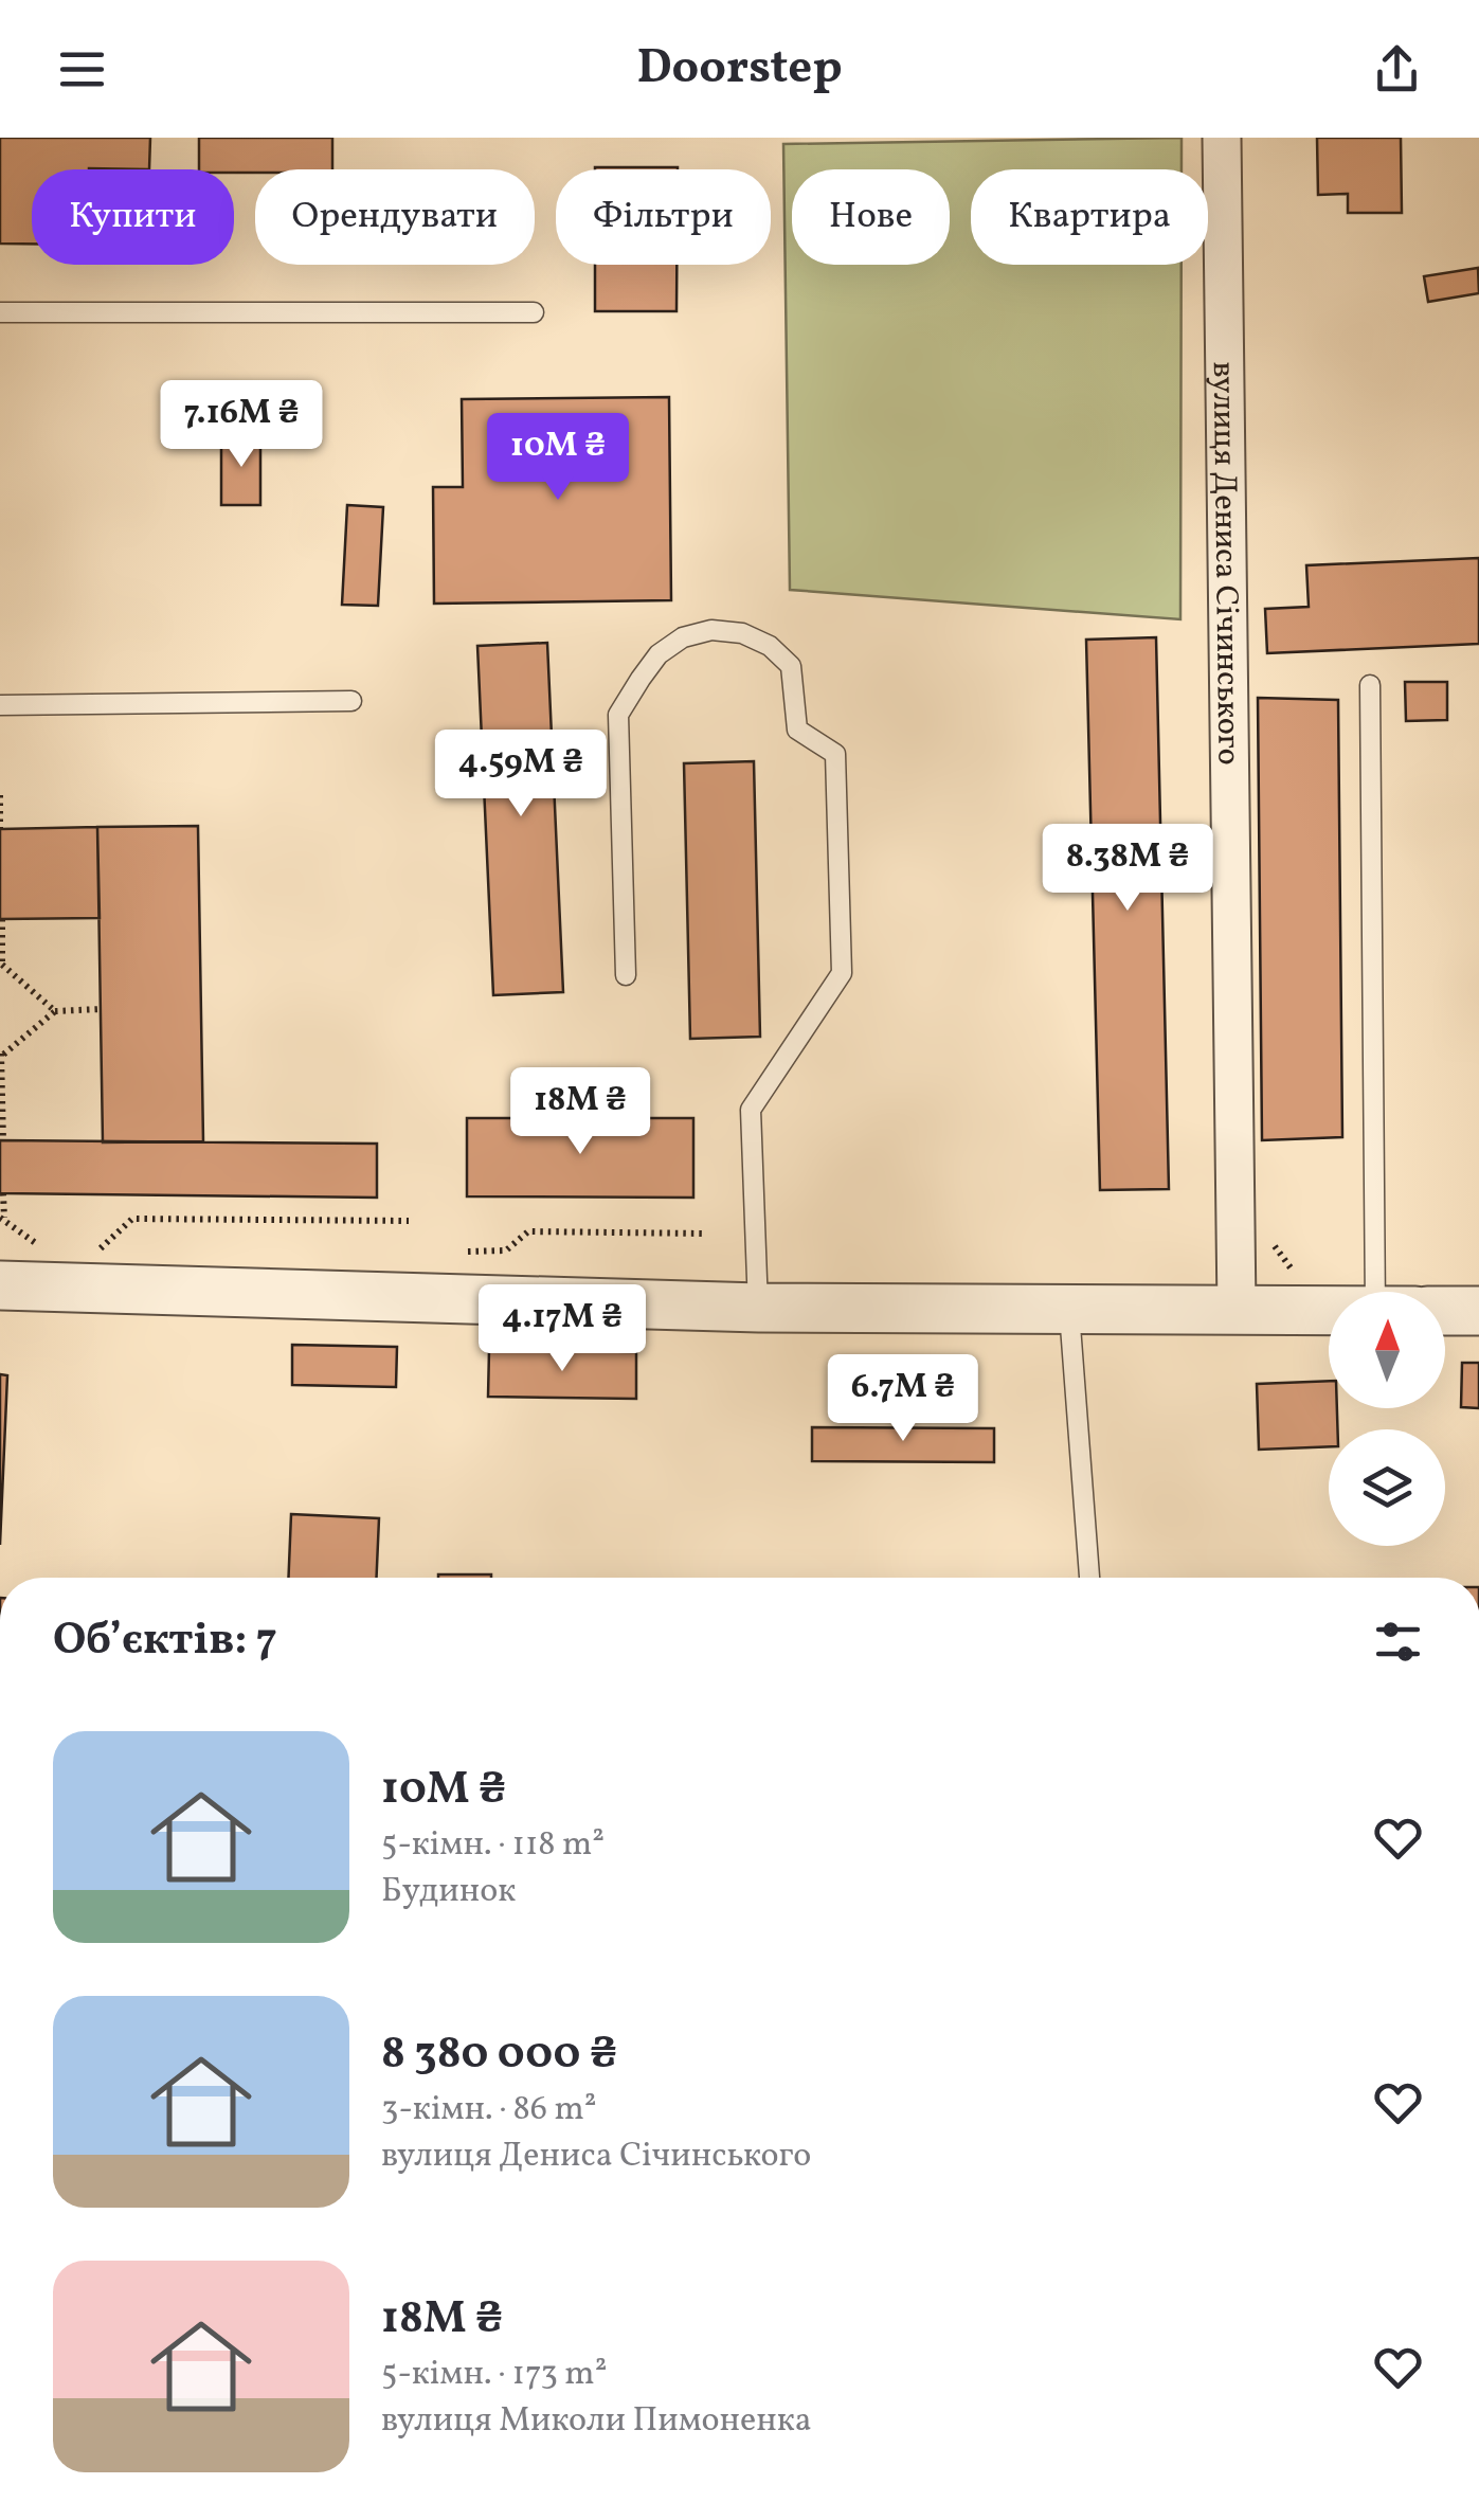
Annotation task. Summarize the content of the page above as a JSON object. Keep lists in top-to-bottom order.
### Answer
{
  "streets": {
    "street": ["вулиця Дениса Січинського"]
  },
  "north": "top",
  "page": {
    "header": "Doorstep",
    "chip": [
      "Купити",
      "Орендувати",
      "Фільтри",
      "Нове",
      "Квартира"
    ],
    "price": [
      "7.16M ₴",
      "10M ₴",
      "4.59M ₴",
      "8.38M ₴",
      "18M ₴",
      "4.17M ₴",
      "6.7M ₴"
    ],
    "heading": "Об’єктів: 7",
    "list": [
      {
        "name": "10M ₴",
        "note": "5-кімн. · 118 m² · Будинок"
      },
      {
        "name": "8 380 000 ₴",
        "note": "3-кімн. · 86 m² · вулиця Дениса Січинського"
      },
      {
        "name": "18M ₴",
        "note": "5-кімн. · 173 m² · вулиця Миколи Пимоненка"
      }
    ]
  }
}
